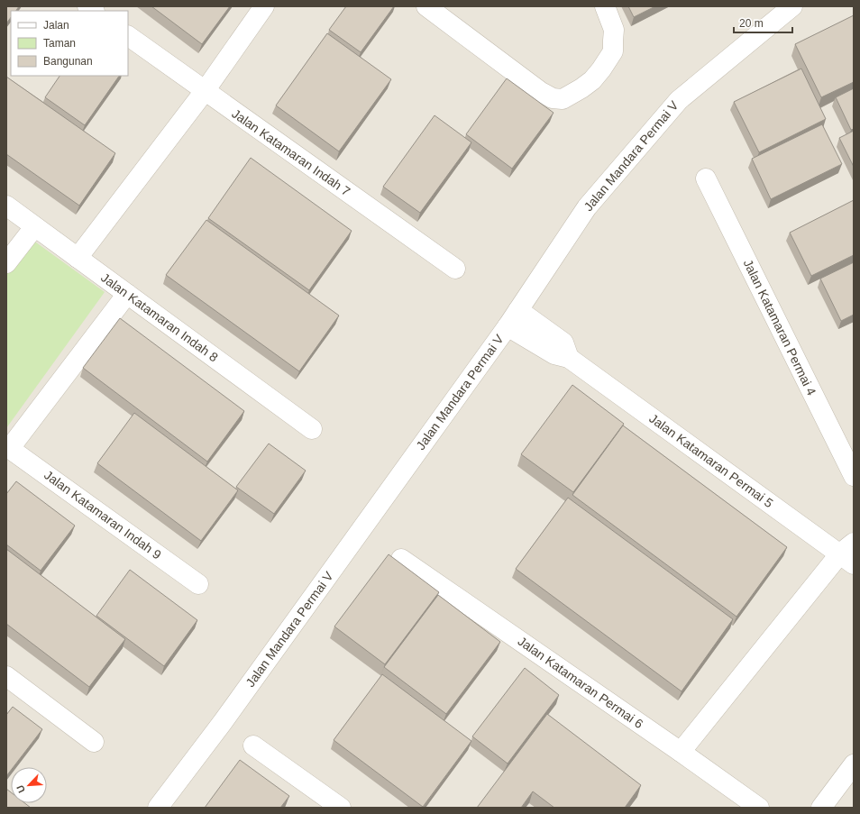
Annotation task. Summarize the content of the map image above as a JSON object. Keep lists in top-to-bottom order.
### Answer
{
  "streets": {
    "street": [
      "Jalan Katamaran Indah 7",
      "Jalan Mandara Permai V",
      "Jalan Katamaran Indah 8",
      "Jalan Katamaran Permai 4",
      "Jalan Katamaran Permai 5",
      "Jalan Katamaran Indah 9",
      "Jalan Katamaran Permai 6"
    ]
  },
  "crossings": [
    ["Jalan Mandara Permai V", "Jalan Katamaran Permai 5"]
  ],
  "legend": ["Jalan", "Taman", "Bangunan"],
  "scale_bar": "20 m",
  "north": "bottom left"
}
